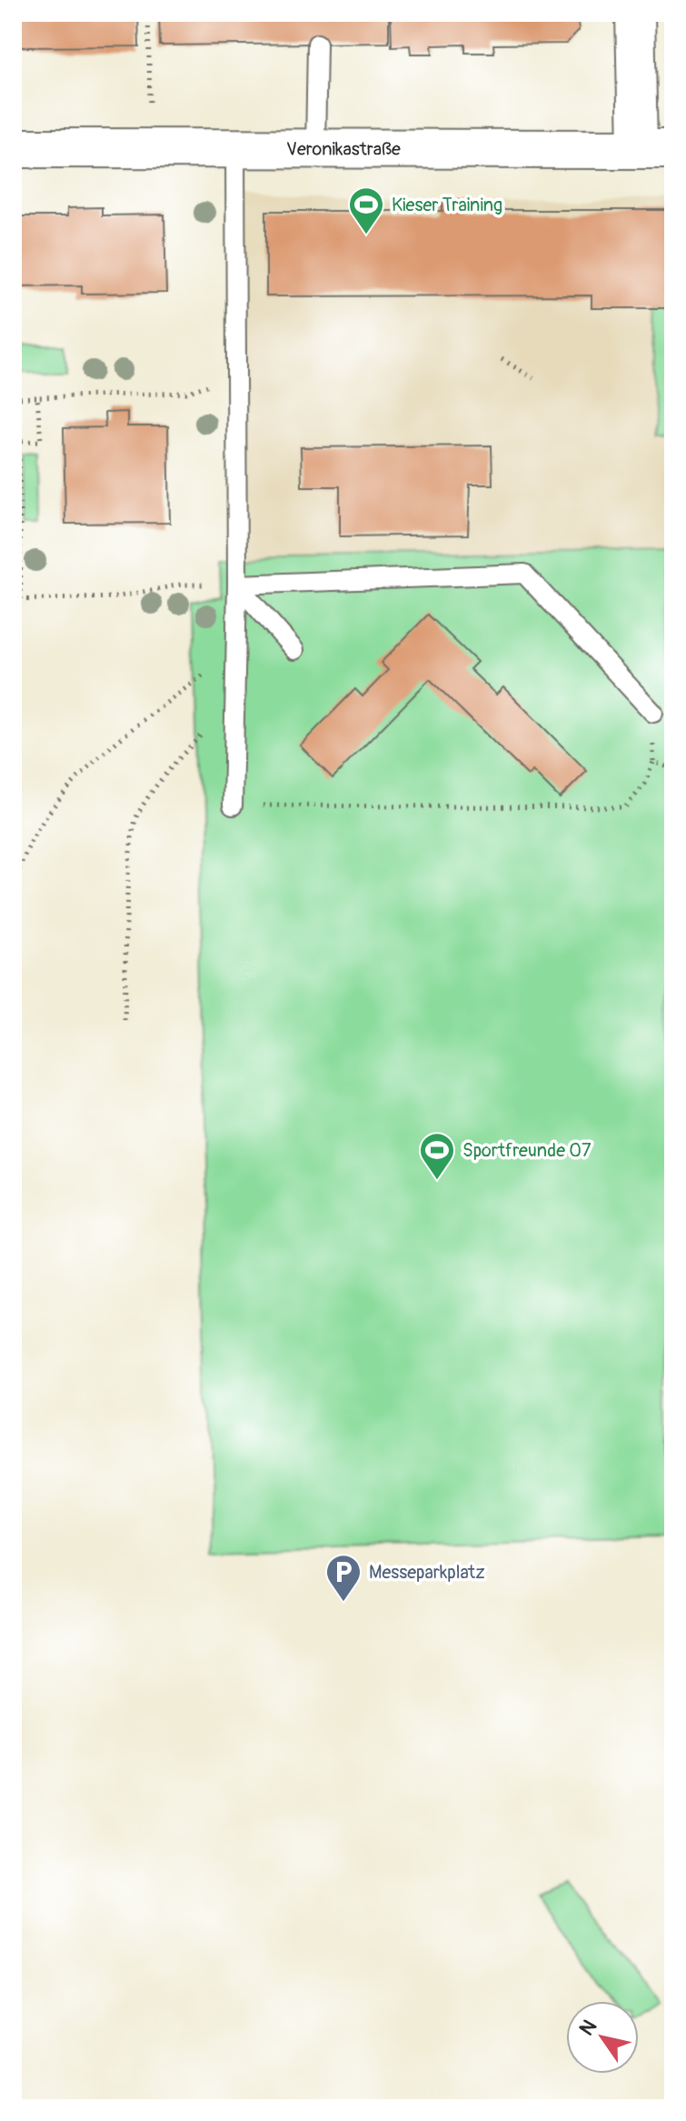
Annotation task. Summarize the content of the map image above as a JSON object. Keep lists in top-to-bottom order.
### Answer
{
  "streets": {
    "street": ["Veronikastraße"]
  },
  "places": {
    "sports": ["Kieser Training", "Sportfreunde 07"],
    "parking": ["Messeparkplatz"]
  },
  "north": "top left"
}
